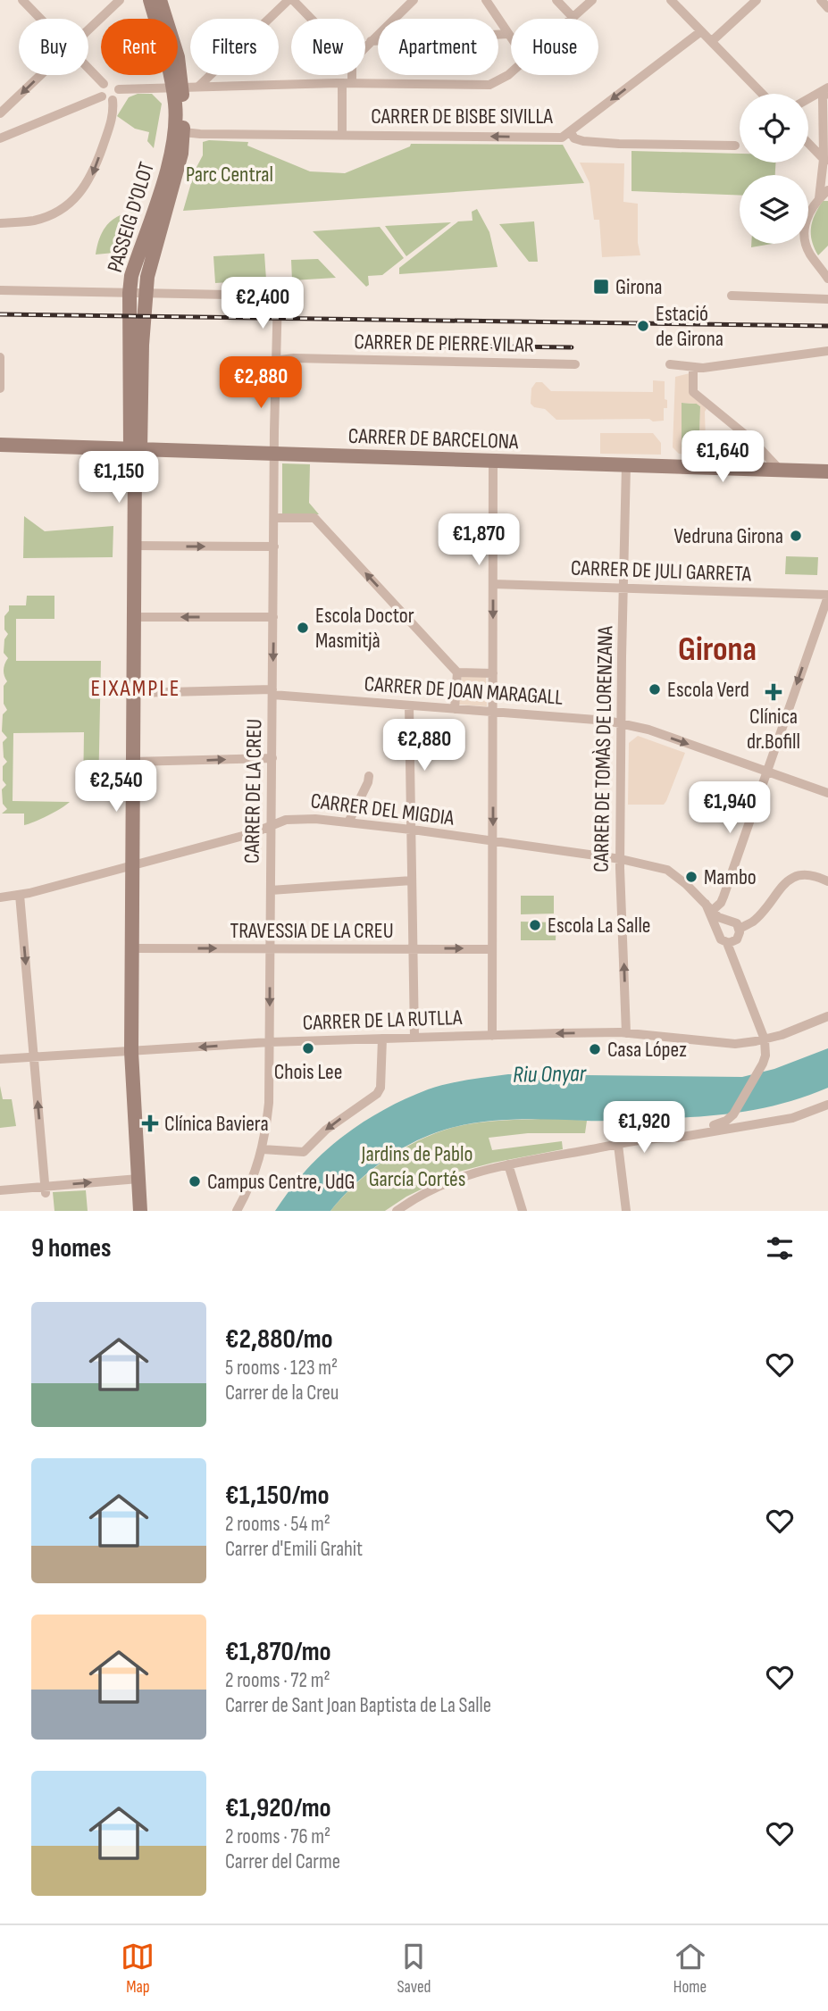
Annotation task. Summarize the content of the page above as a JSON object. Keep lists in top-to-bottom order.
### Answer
{
  "streets": {
    "main road": ["PASSEIG D'OLOT", "CARRER DE BARCELONA"],
    "street": [
      "CARRER DE BISBE SIVILLA",
      "CARRER DE PIERRE VILAR",
      "CARRER DE JULI GARRETA",
      "CARRER DE JOAN MARAGALL",
      "CARRER DE TOMÀS DE LORENZANA",
      "CARRER DE LA CREU",
      "CARRER DEL MIGDIA",
      "TRAVESSIA DE LA CREU",
      "CARRER DE LA RUTLLA"
    ]
  },
  "crossings": [
    ["CARRER DE BISBE SIVILLA", "PASSEIG D'OLOT"],
    ["PASSEIG D'OLOT", "CARRER DE BARCELONA"],
    ["PASSEIG D'OLOT", "CARRER DE LA CREU"],
    ["CARRER DE PIERRE VILAR", "CARRER DE LA CREU"],
    ["CARRER DE BARCELONA", "CARRER DE TOMÀS DE LORENZANA"],
    ["CARRER DE BARCELONA", "CARRER DE LA CREU"],
    ["CARRER DE JULI GARRETA", "CARRER DE TOMÀS DE LORENZANA"],
    ["CARRER DE JOAN MARAGALL", "CARRER DE TOMÀS DE LORENZANA"],
    ["CARRER DE JOAN MARAGALL", "CARRER DE LA CREU"],
    ["CARRER DE TOMÀS DE LORENZANA", "CARRER DEL MIGDIA"],
    ["CARRER DE TOMÀS DE LORENZANA", "CARRER DE LA RUTLLA"],
    ["CARRER DE LA CREU", "CARRER DEL MIGDIA"],
    ["CARRER DE LA CREU", "TRAVESSIA DE LA CREU"],
    ["CARRER DE LA CREU", "CARRER DE LA RUTLLA"]
  ],
  "one_way": ["TRAVESSIA DE LA CREU"],
  "districts": ["Girona", "EIXAMPLE"],
  "water": ["Riu Onyar"],
  "parks": ["Parc Central", "Jardins de Pablo García Cortés"],
  "places": {
    "transit": ["Girona"],
    "other": [
      "Estació de Girona",
      "Vedruna Girona",
      "Escola Doctor Masmitjà",
      "Escola Verd",
      "Mambo",
      "Escola La Salle",
      "Chois Lee",
      "Casa López",
      "Campus Centre, UdG"
    ],
    "health": ["Clínica dr.Bofill", "Clínica Baviera"]
  },
  "page": {
    "chip": [
      "Buy",
      "Rent",
      "Filters",
      "New",
      "Apartment",
      "House"
    ],
    "price": [
      "€2,400",
      "€2,880",
      "€1,640",
      "€1,150",
      "€1,870",
      "€2,880",
      "€2,540",
      "€1,940",
      "€1,920"
    ],
    "heading": "9 homes",
    "list": [
      {
        "name": "€2,880/mo",
        "note": "5 rooms · 123 m² · Carrer de la Creu"
      },
      {
        "name": "€1,150/mo",
        "note": "2 rooms · 54 m² · Carrer d'Emili Grahit"
      },
      {
        "name": "€1,870/mo",
        "note": "2 rooms · 72 m² · Carrer de Sant Joan Baptista de La Salle"
      },
      {
        "name": "€1,920/mo",
        "note": "2 rooms · 76 m² · Carrer del Carme"
      }
    ],
    "tabs": ["Map", "Saved", "Home"]
  }
}
